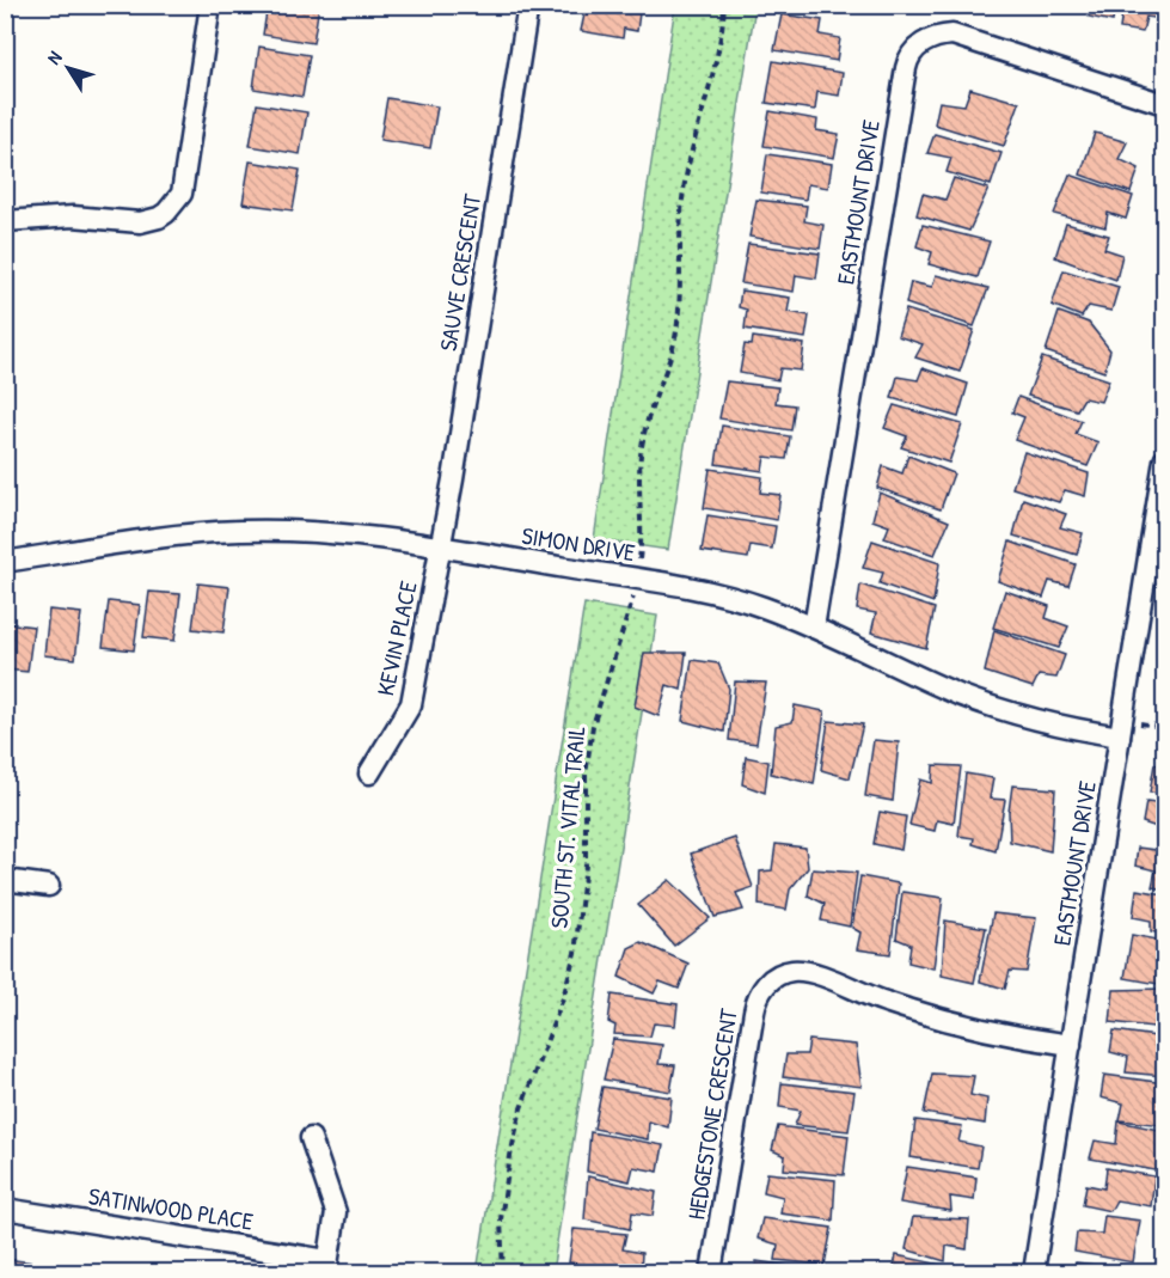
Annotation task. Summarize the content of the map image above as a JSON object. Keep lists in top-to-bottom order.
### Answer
{
  "streets": {
    "street": [
      "EASTMOUNT DRIVE",
      "SAUVE CRESCENT",
      "SIMON DRIVE",
      "KEVIN PLACE",
      "HEDGESTONE CRESCENT",
      "SATINWOOD PLACE"
    ],
    "path": ["SOUTH ST. VITAL TRAIL"]
  },
  "crossings": [
    ["EASTMOUNT DRIVE", "SIMON DRIVE"],
    ["EASTMOUNT DRIVE", "HEDGESTONE CRESCENT"],
    ["SAUVE CRESCENT", "SIMON DRIVE"],
    ["SAUVE CRESCENT", "KEVIN PLACE"],
    ["SIMON DRIVE", "KEVIN PLACE"],
    ["SIMON DRIVE", "SOUTH ST. VITAL TRAIL"]
  ],
  "north": "top left"
}
